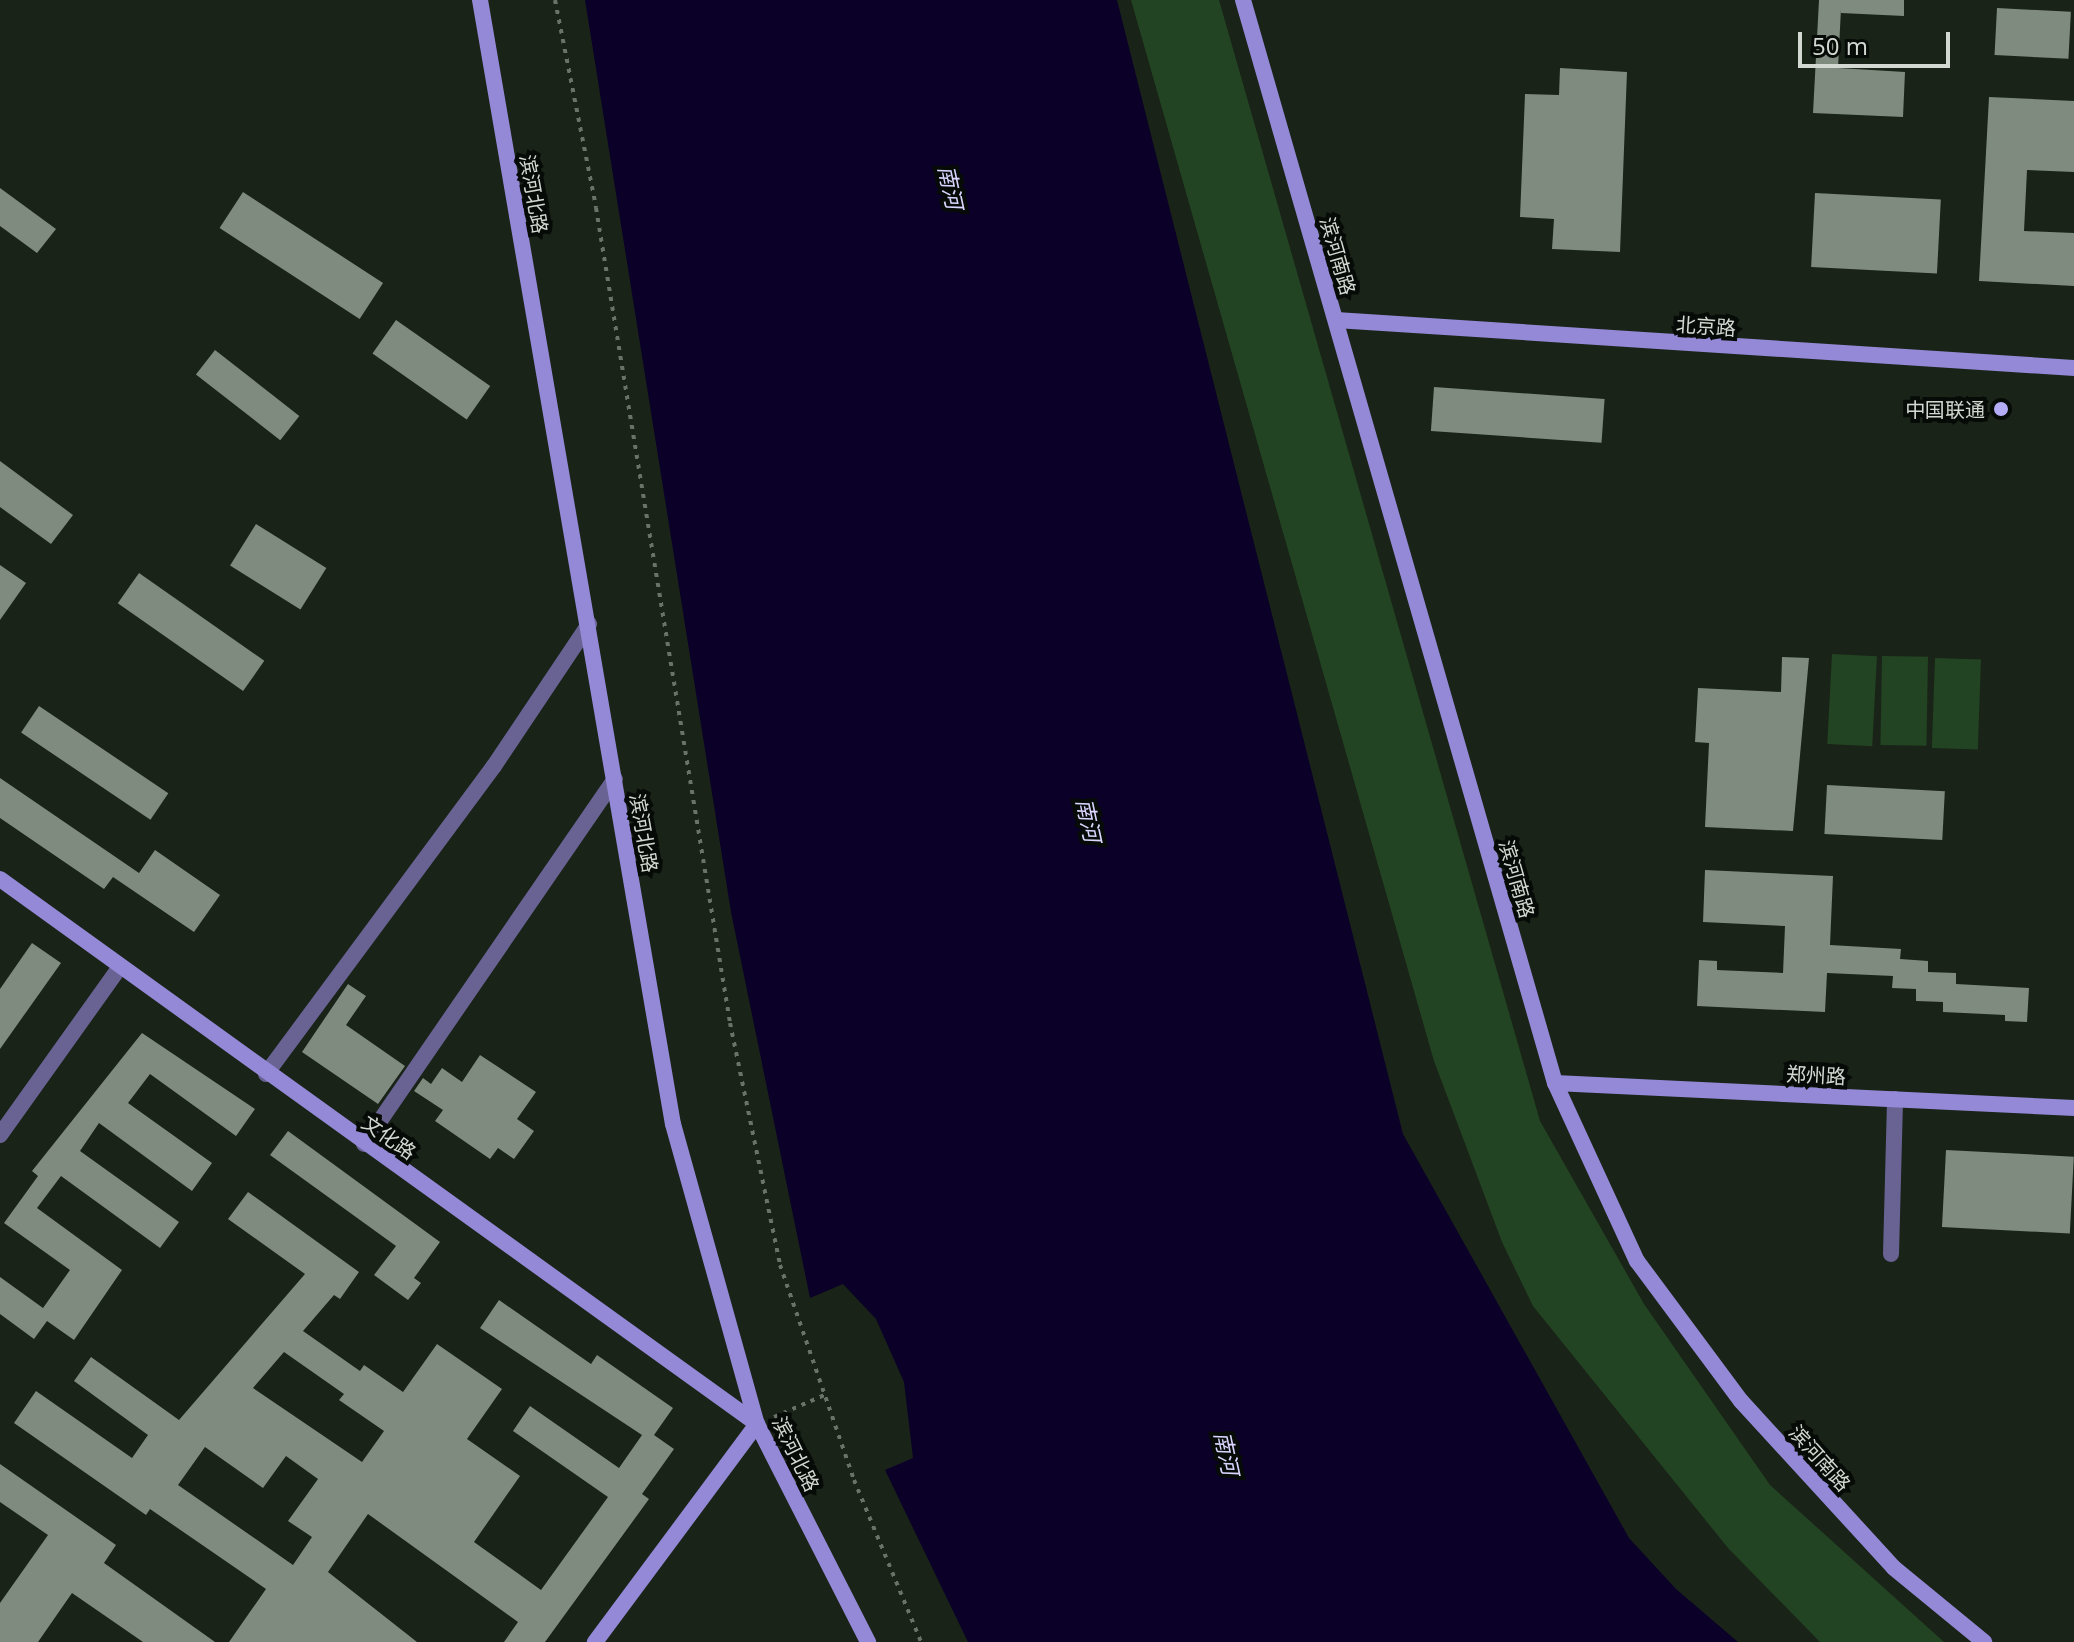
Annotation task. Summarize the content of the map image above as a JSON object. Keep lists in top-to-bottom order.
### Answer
{
  "streets": {
    "street": [
      "滨河北路",
      "滨河南路",
      "北京路",
      "郑州路",
      "文化路"
    ]
  },
  "crossings": [
    ["滨河北路", "文化路"],
    ["滨河南路", "北京路"],
    ["滨河南路", "郑州路"]
  ],
  "water": ["南河"],
  "places": ["中国联通"],
  "scale_bar": "50 m"
}
